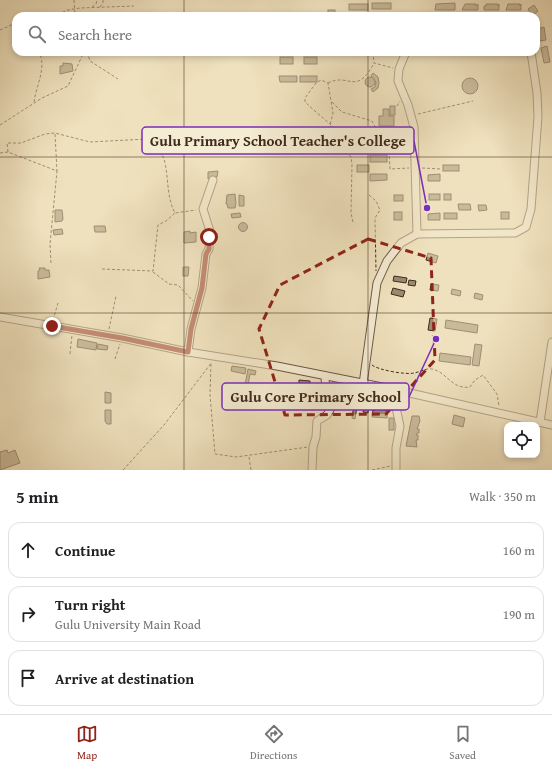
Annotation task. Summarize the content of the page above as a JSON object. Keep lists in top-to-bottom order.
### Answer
{
  "places": ["Gulu Primary School Teacher's College", "Gulu Core Primary School"],
  "page": {
    "search": "Search here",
    "heading": ["5 min", "Walk · 350 m"],
    "list": [
      ["Continue", "160 m"],
      ["Turn right", "Gulu University Main Road", "190 m"],
      "Arrive at destination"
    ],
    "nav": ["Map", "Directions", "Saved"]
  }
}
